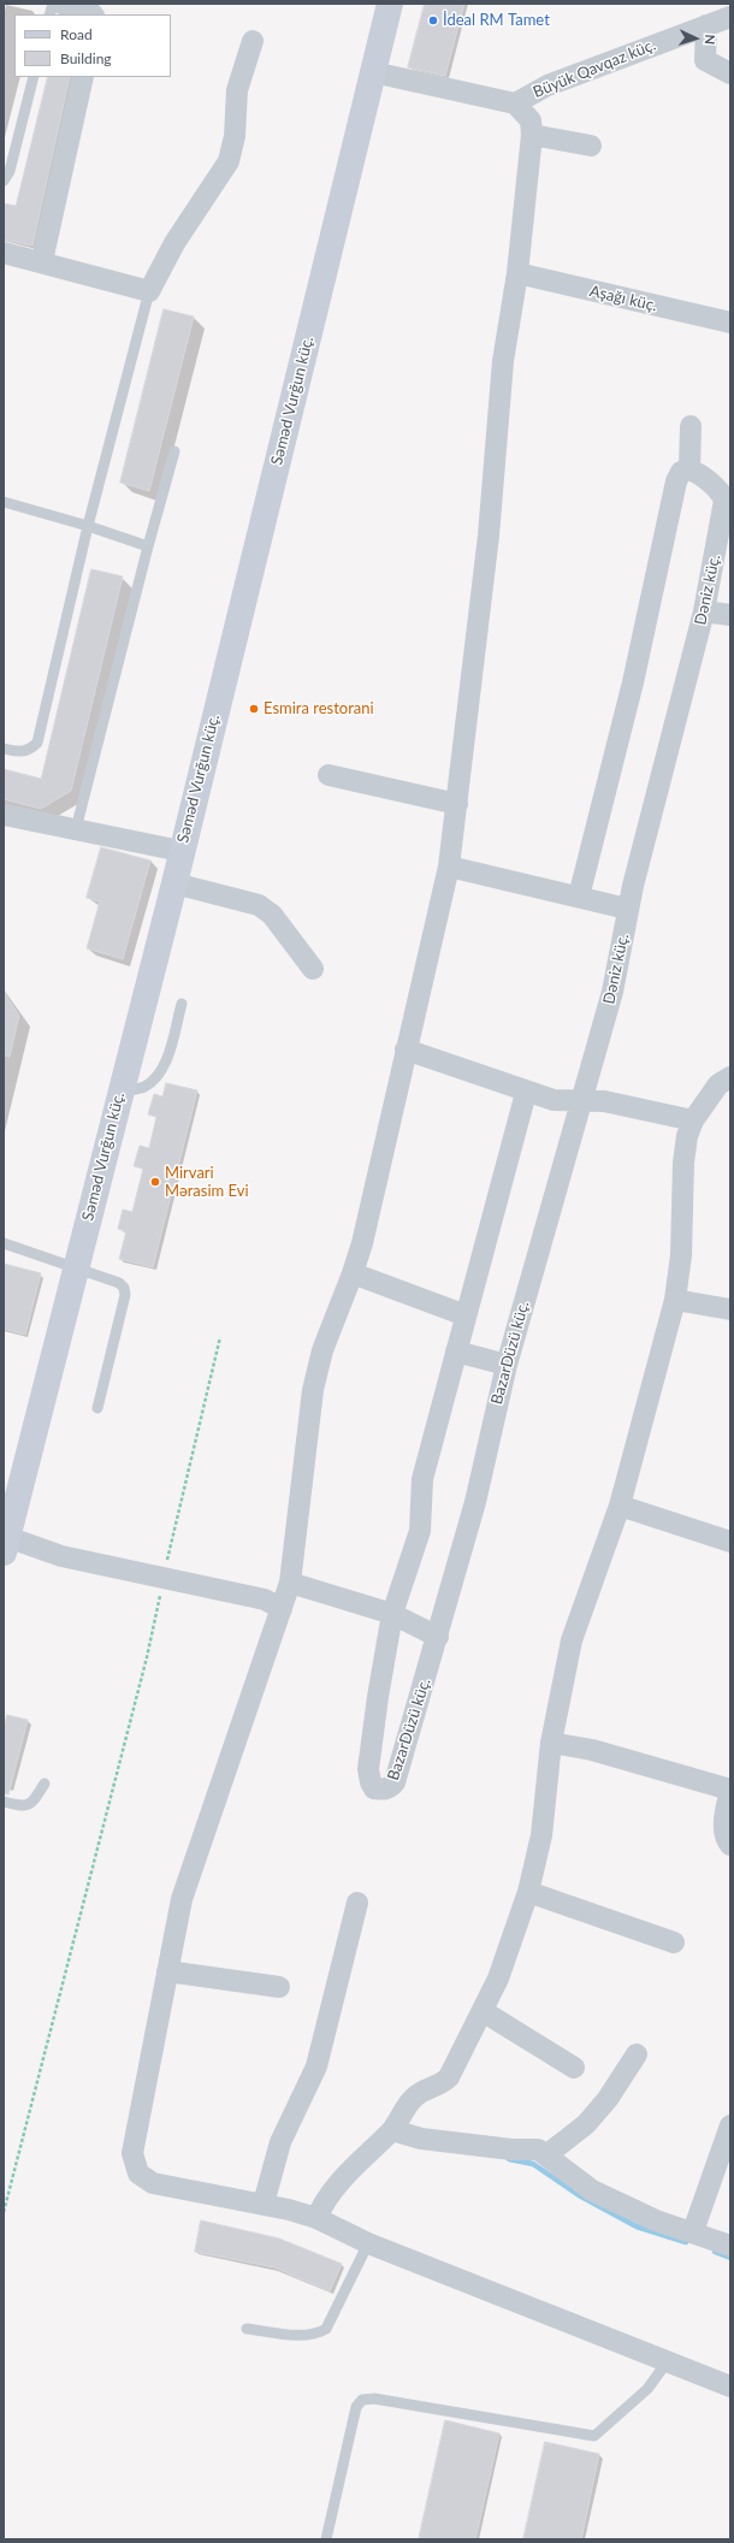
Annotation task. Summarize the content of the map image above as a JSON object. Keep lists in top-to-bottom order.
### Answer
{
  "streets": {
    "main road": ["Səməd Vurğun küç."],
    "street": [
      "Büyük Qavqaz küç.",
      "Aşağı küç.",
      "Dəniz küç.",
      "BazarDüzü küç."
    ]
  },
  "crossings": [
    ["Dəniz küç.", "BazarDüzü küç."]
  ],
  "places": ["İdeal RM Tamet", "Esmira restorani", "Mirvari Mərasim Evi"],
  "legend": ["Road", "Building"],
  "north": "right"
}
